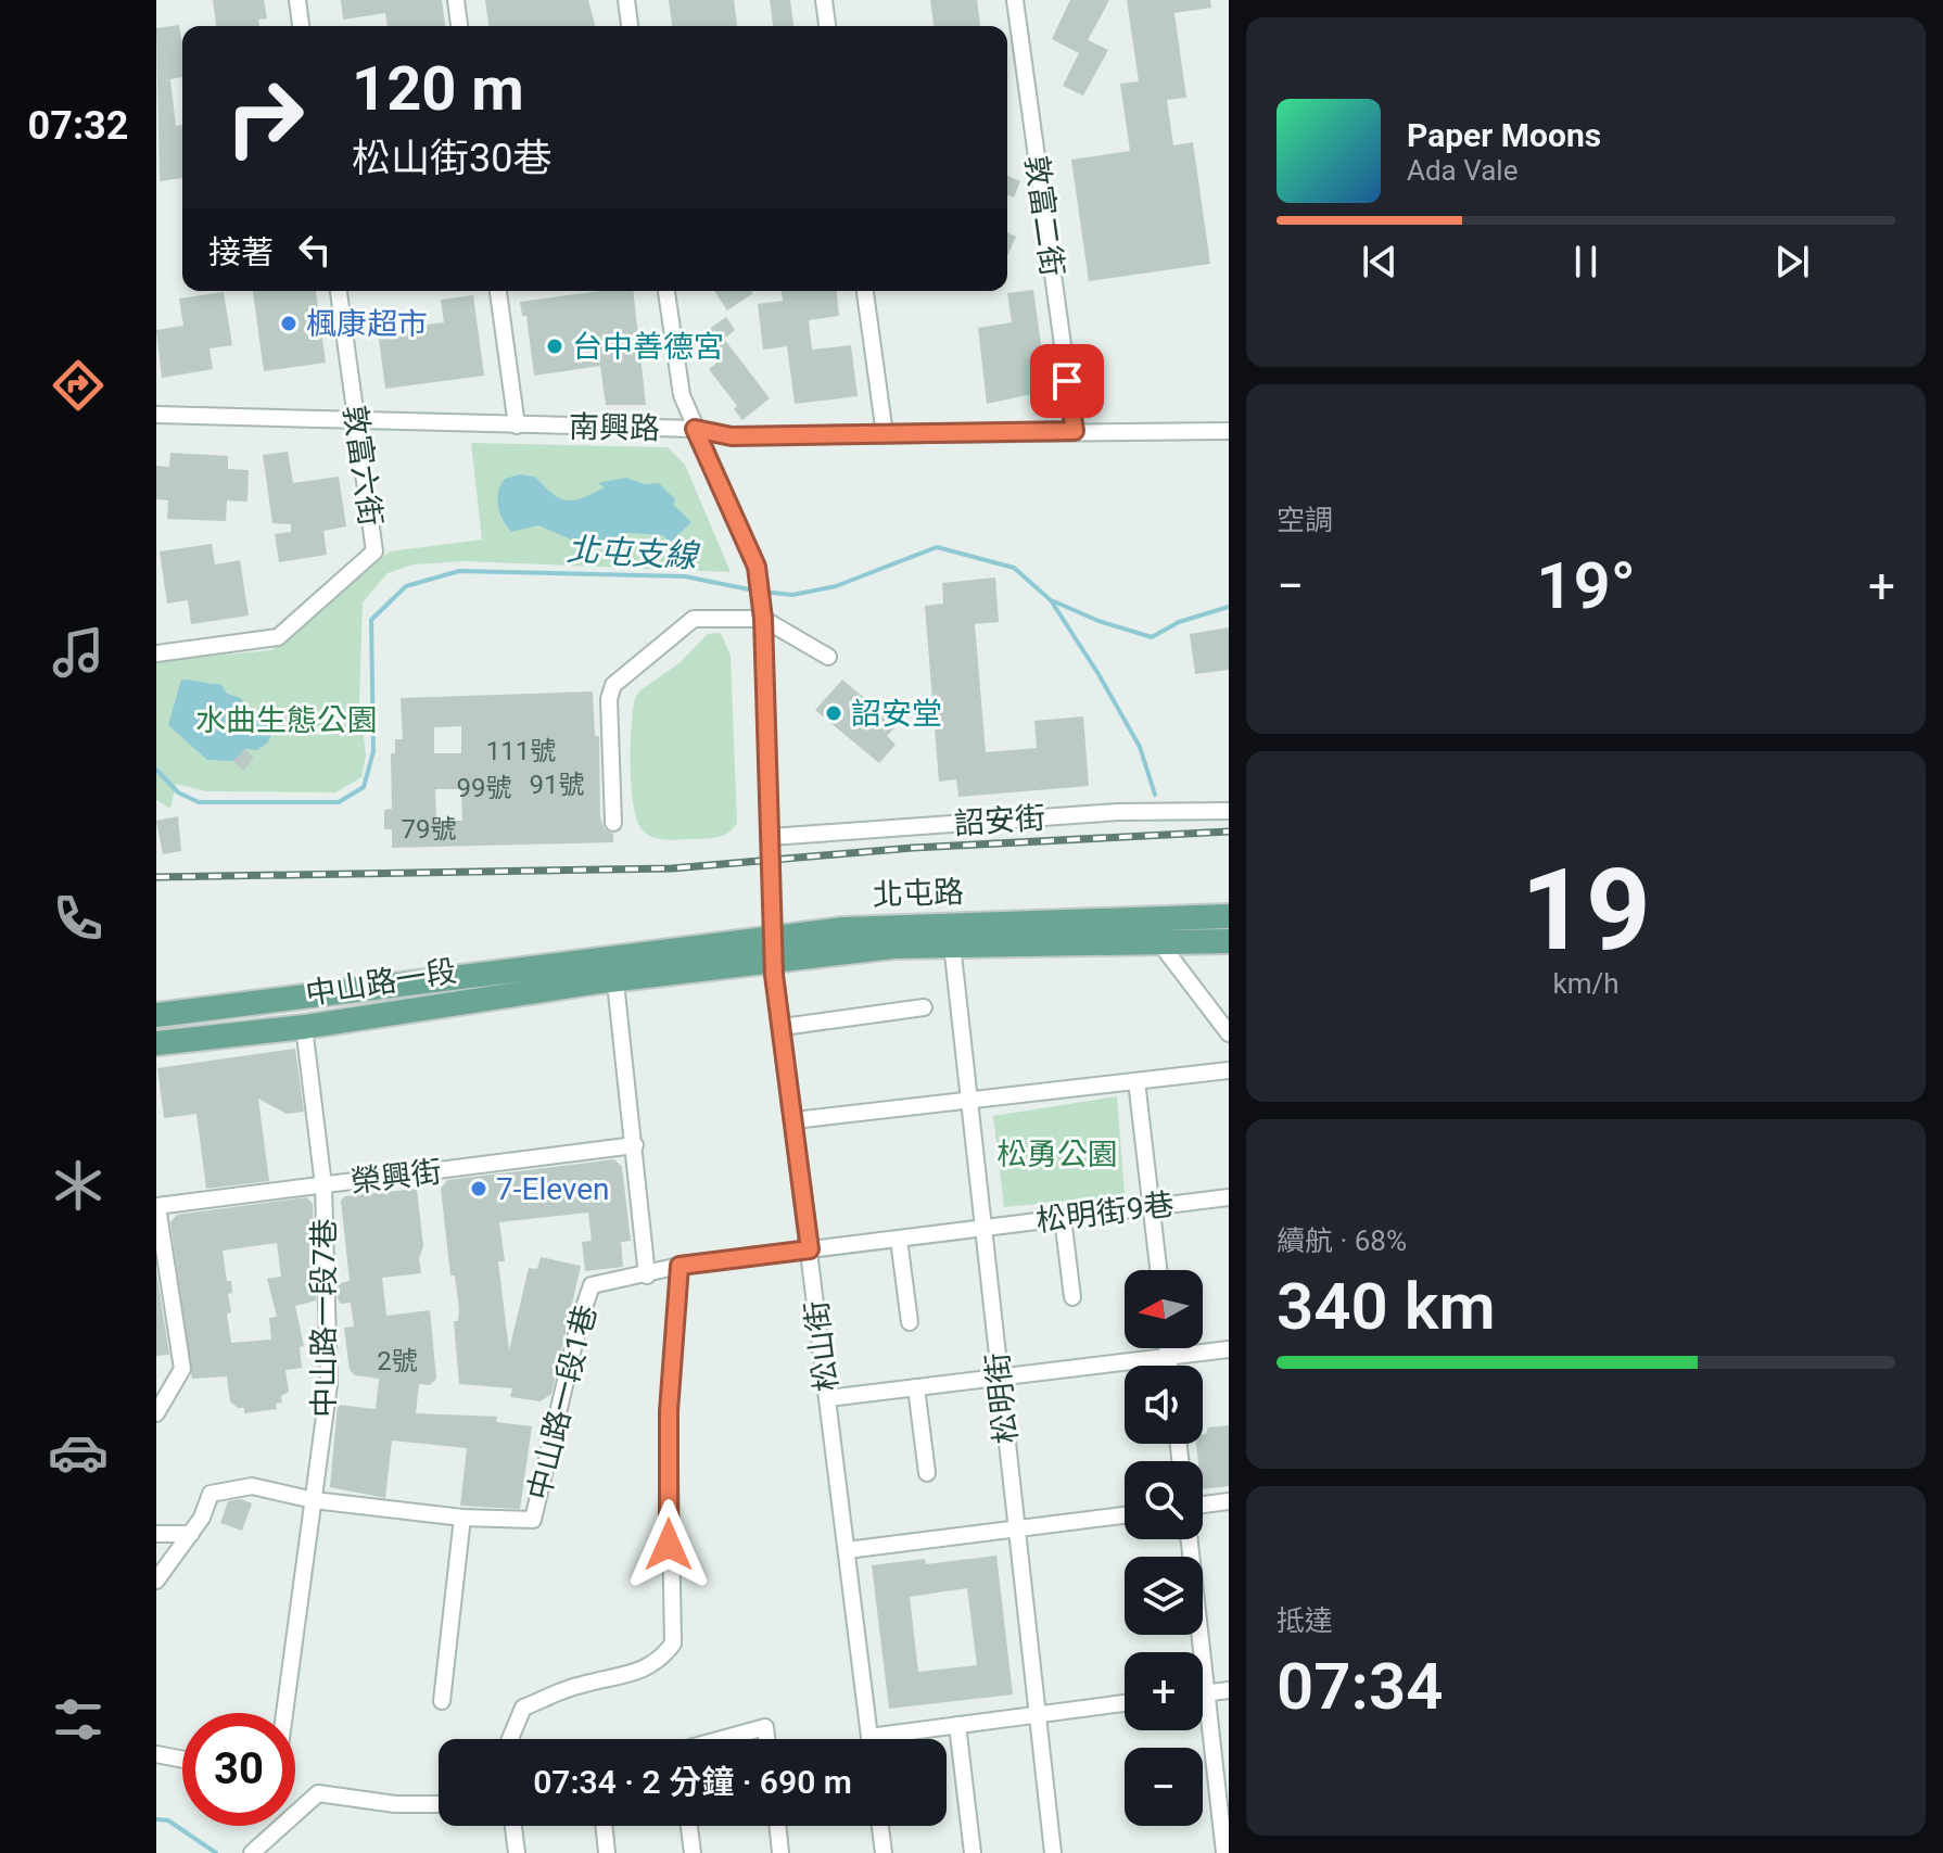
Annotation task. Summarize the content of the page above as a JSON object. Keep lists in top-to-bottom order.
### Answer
{
  "streets": {
    "main road": ["北屯路", "中山路一段"],
    "street": [
      "敦富二街",
      "南興路",
      "敦富六街",
      "詔安街",
      "榮興街",
      "松明街9巷",
      "中山路一段7巷",
      "松山街",
      "松明街",
      "中山路一段1巷"
    ]
  },
  "crossings": [
    ["敦富二街", "南興路"],
    ["南興路", "敦富六街"],
    ["南興路", "松山街"],
    ["詔安街", "松山街"],
    ["北屯路", "中山路一段"],
    ["北屯路", "松山街"],
    ["北屯路", "松明街"],
    ["中山路一段", "中山路一段7巷"],
    ["榮興街", "中山路一段7巷"],
    ["松明街9巷", "松山街"],
    ["松明街9巷", "松明街"],
    ["松明街9巷", "中山路一段1巷"],
    ["中山路一段7巷", "中山路一段1巷"]
  ],
  "water": ["北屯支線"],
  "parks": ["水曲生態公園", "松勇公園"],
  "places": [
    "楓康超市",
    "台中善德宮",
    "詔安堂",
    "7-Eleven"
  ],
  "house_numbers": [
    "111號",
    "91號",
    "99號",
    "79號",
    "2號"
  ],
  "north": "left",
  "page": {
    "tabs": "07:32",
    "turn": ["120 m", "松山街30巷"],
    "song": ["Paper Moons", "Ada Vale"],
    "then": "接著",
    "tile": [
      "空調",
      ["19", "km/h"],
      ["續航 · 68%", "340 km"],
      ["抵達", "07:34"]
    ],
    "heat": ["−", "19°", "+"],
    "map_buttons": ["+", "−"],
    "limit": "30",
    "trip": "07:34 · 2 分鐘 · 690 m"
  }
}
